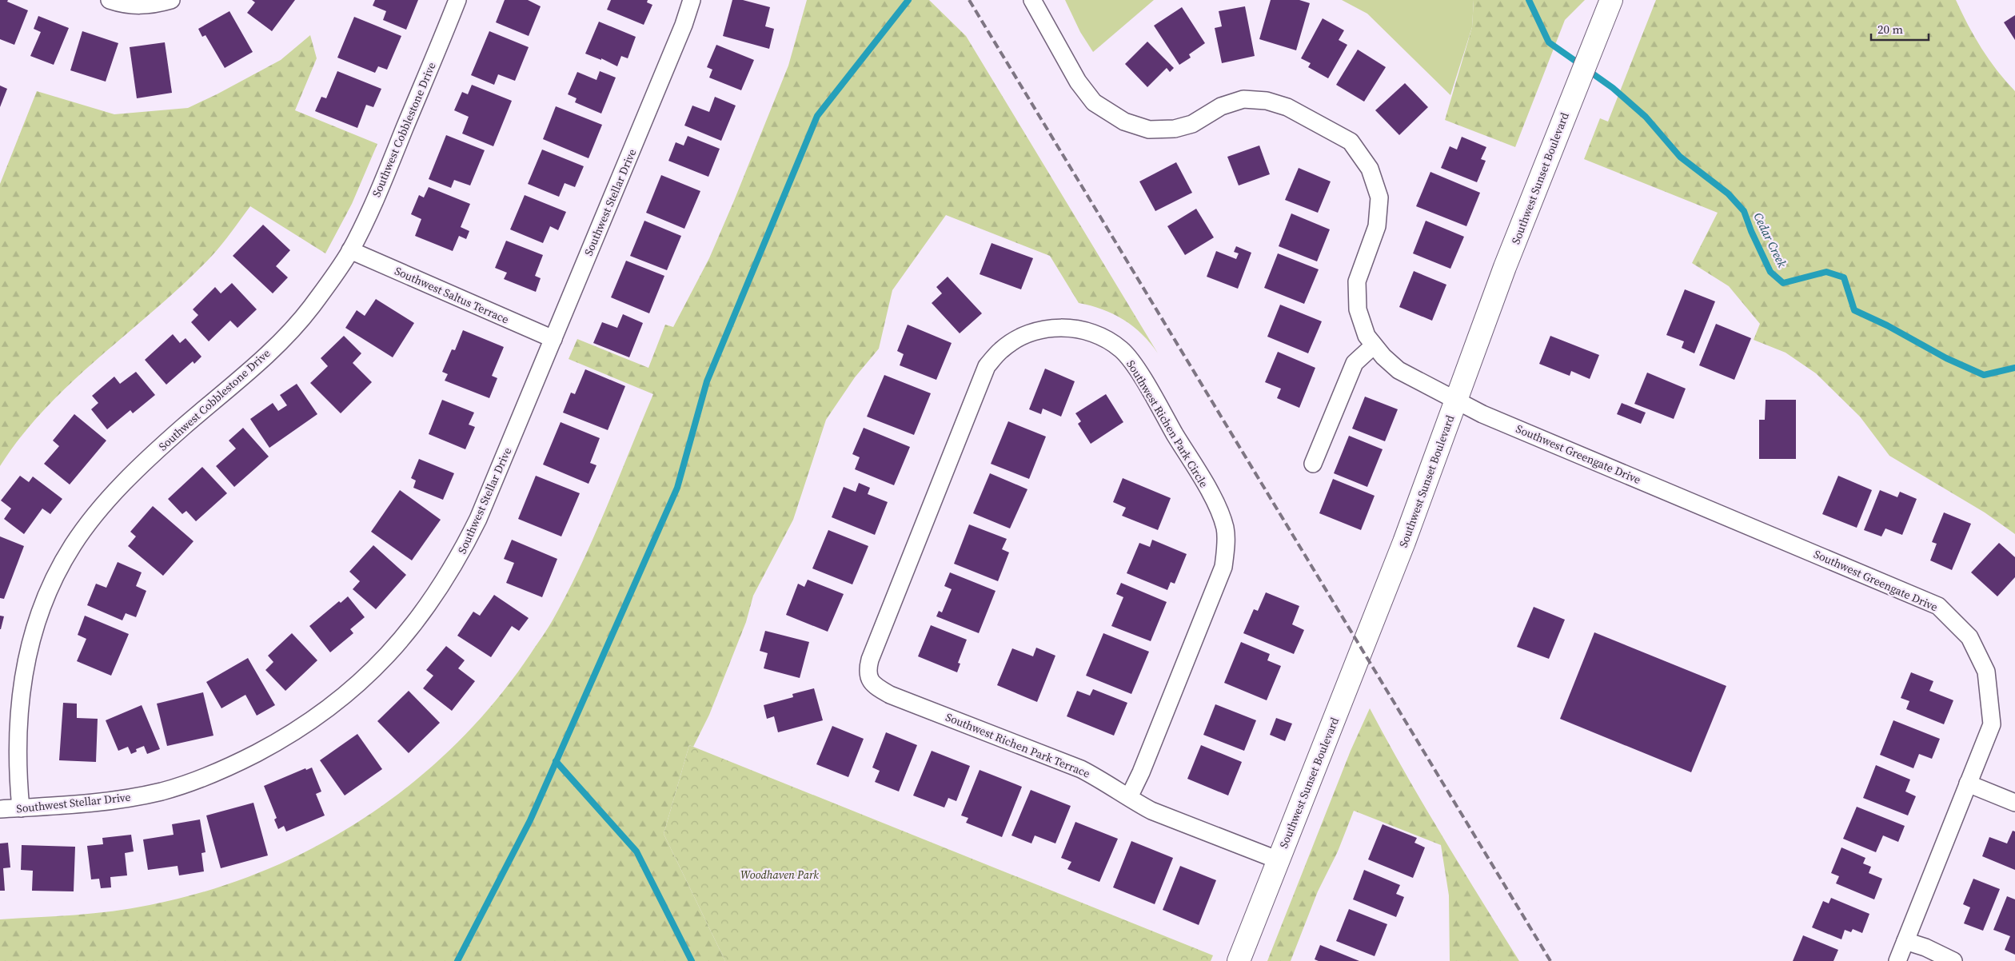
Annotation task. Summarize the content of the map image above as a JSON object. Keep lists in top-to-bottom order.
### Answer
{
  "streets": {
    "main road": ["Southwest Sunset Boulevard"],
    "street": [
      "Southwest Cobblestone Drive",
      "Southwest Stellar Drive",
      "Southwest Saltus Terrace",
      "Southwest Richen Park Circle",
      "Southwest Greengate Drive",
      "Southwest Richen Park Terrace"
    ]
  },
  "crossings": [
    ["Southwest Cobblestone Drive", "Southwest Stellar Drive"],
    ["Southwest Cobblestone Drive", "Southwest Saltus Terrace"],
    ["Southwest Sunset Boulevard", "Southwest Greengate Drive"],
    ["Southwest Sunset Boulevard", "Southwest Richen Park Terrace"],
    ["Southwest Stellar Drive", "Southwest Saltus Terrace"],
    ["Southwest Richen Park Circle", "Southwest Richen Park Terrace"]
  ],
  "water": ["Cedar Creek"],
  "parks": ["Woodhaven Park"],
  "scale_bar": "20 m"
}
